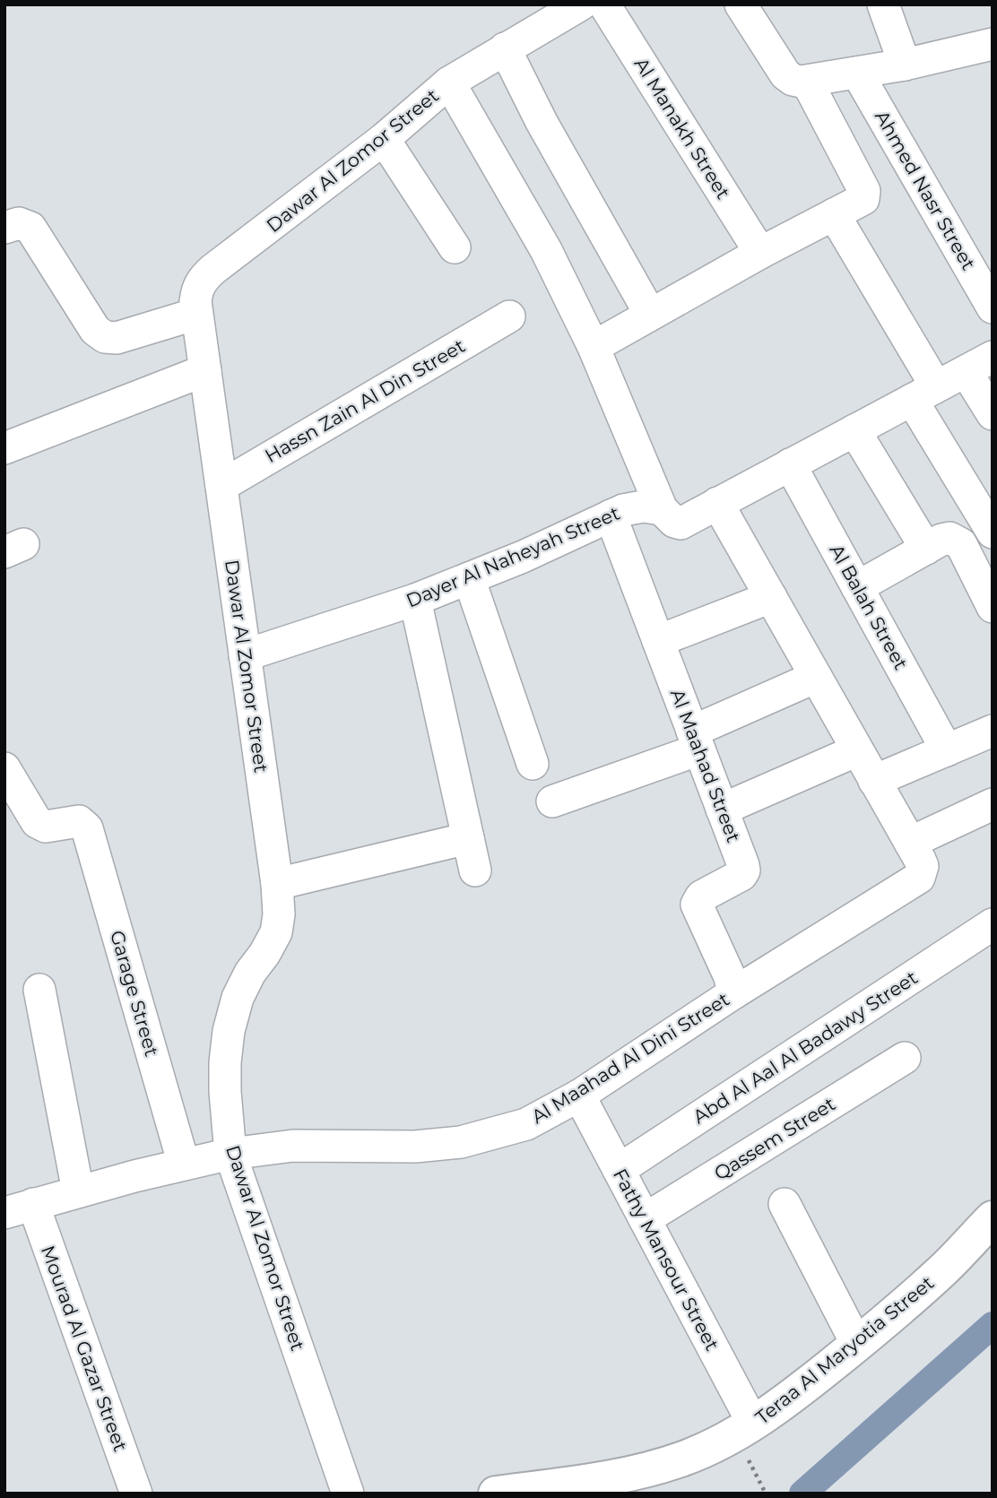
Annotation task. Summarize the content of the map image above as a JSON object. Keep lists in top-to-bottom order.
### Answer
{
  "streets": {
    "main road": ["Teraa Al Maryotia Street"],
    "street": [
      "Al Manakh Street",
      "Dawar Al Zomor Street",
      "Ahmed Nasr Street",
      "Hassn Zain Al Din Street",
      "Dayer Al Naheyah Street",
      "Al Balah Street",
      "Al Maahad Street",
      "Garage Street",
      "Abd Al Aal Al Badawy Street",
      "Al Maahad Al Dini Street",
      "Qassem Street",
      "Fathy Mansour Street",
      "Mourad Al Gazar Street"
    ]
  },
  "crossings": [
    ["Dawar Al Zomor Street", "Hassn Zain Al Din Street"],
    ["Dawar Al Zomor Street", "Dayer Al Naheyah Street"],
    ["Dawar Al Zomor Street", "Al Maahad Al Dini Street"],
    ["Dayer Al Naheyah Street", "Al Balah Street"],
    ["Dayer Al Naheyah Street", "Al Maahad Street"],
    ["Al Maahad Street", "Al Maahad Al Dini Street"],
    ["Garage Street", "Al Maahad Al Dini Street"],
    ["Abd Al Aal Al Badawy Street", "Fathy Mansour Street"],
    ["Al Maahad Al Dini Street", "Fathy Mansour Street"],
    ["Al Maahad Al Dini Street", "Mourad Al Gazar Street"],
    ["Qassem Street", "Fathy Mansour Street"],
    ["Fathy Mansour Street", "Teraa Al Maryotia Street"]
  ]
}
